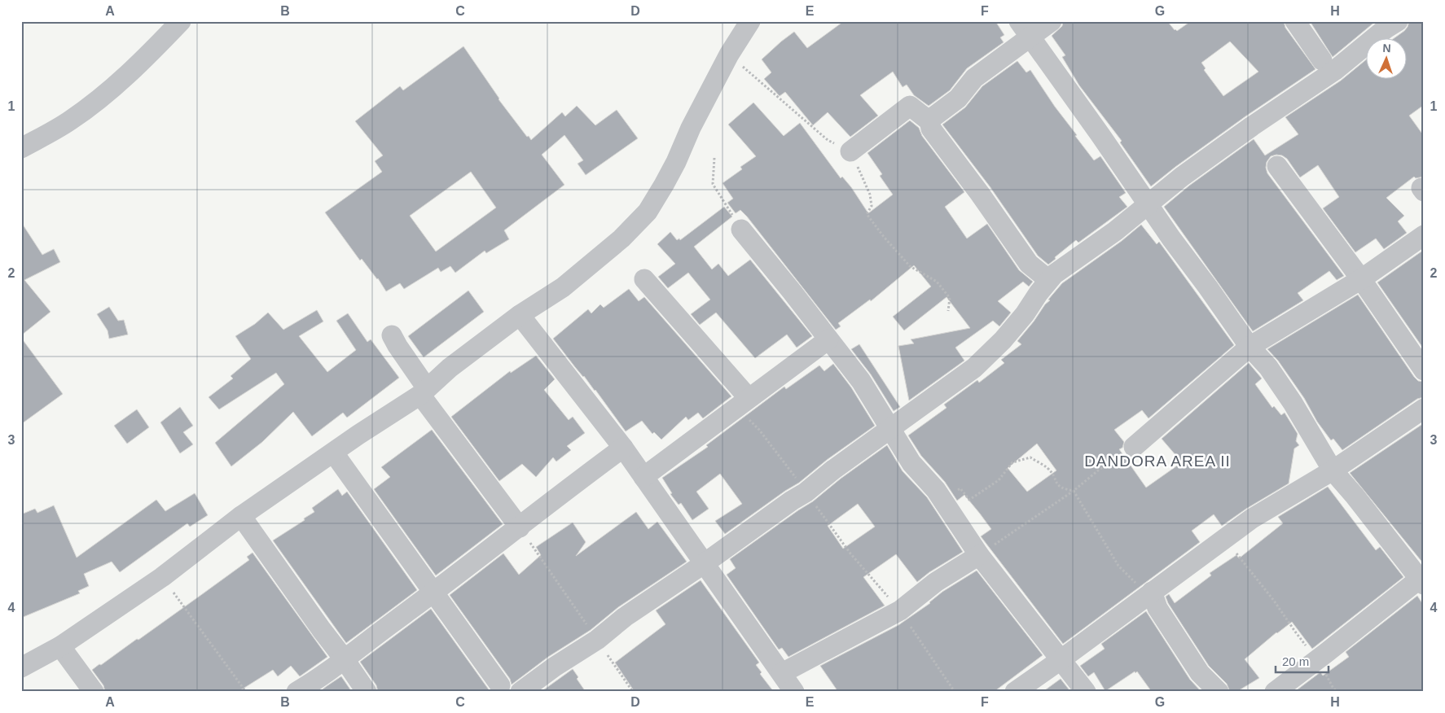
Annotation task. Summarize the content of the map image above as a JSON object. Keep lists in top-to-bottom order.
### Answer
{
  "districts": ["DANDORA AREA II"],
  "scale_bar": "20 m",
  "north": "top",
  "grid": {
    "columns": [
      "A",
      "B",
      "C",
      "D",
      "E",
      "F",
      "G",
      "H"
    ],
    "rows": [
      "1",
      "2",
      "3",
      "4"
    ]
  }
}
